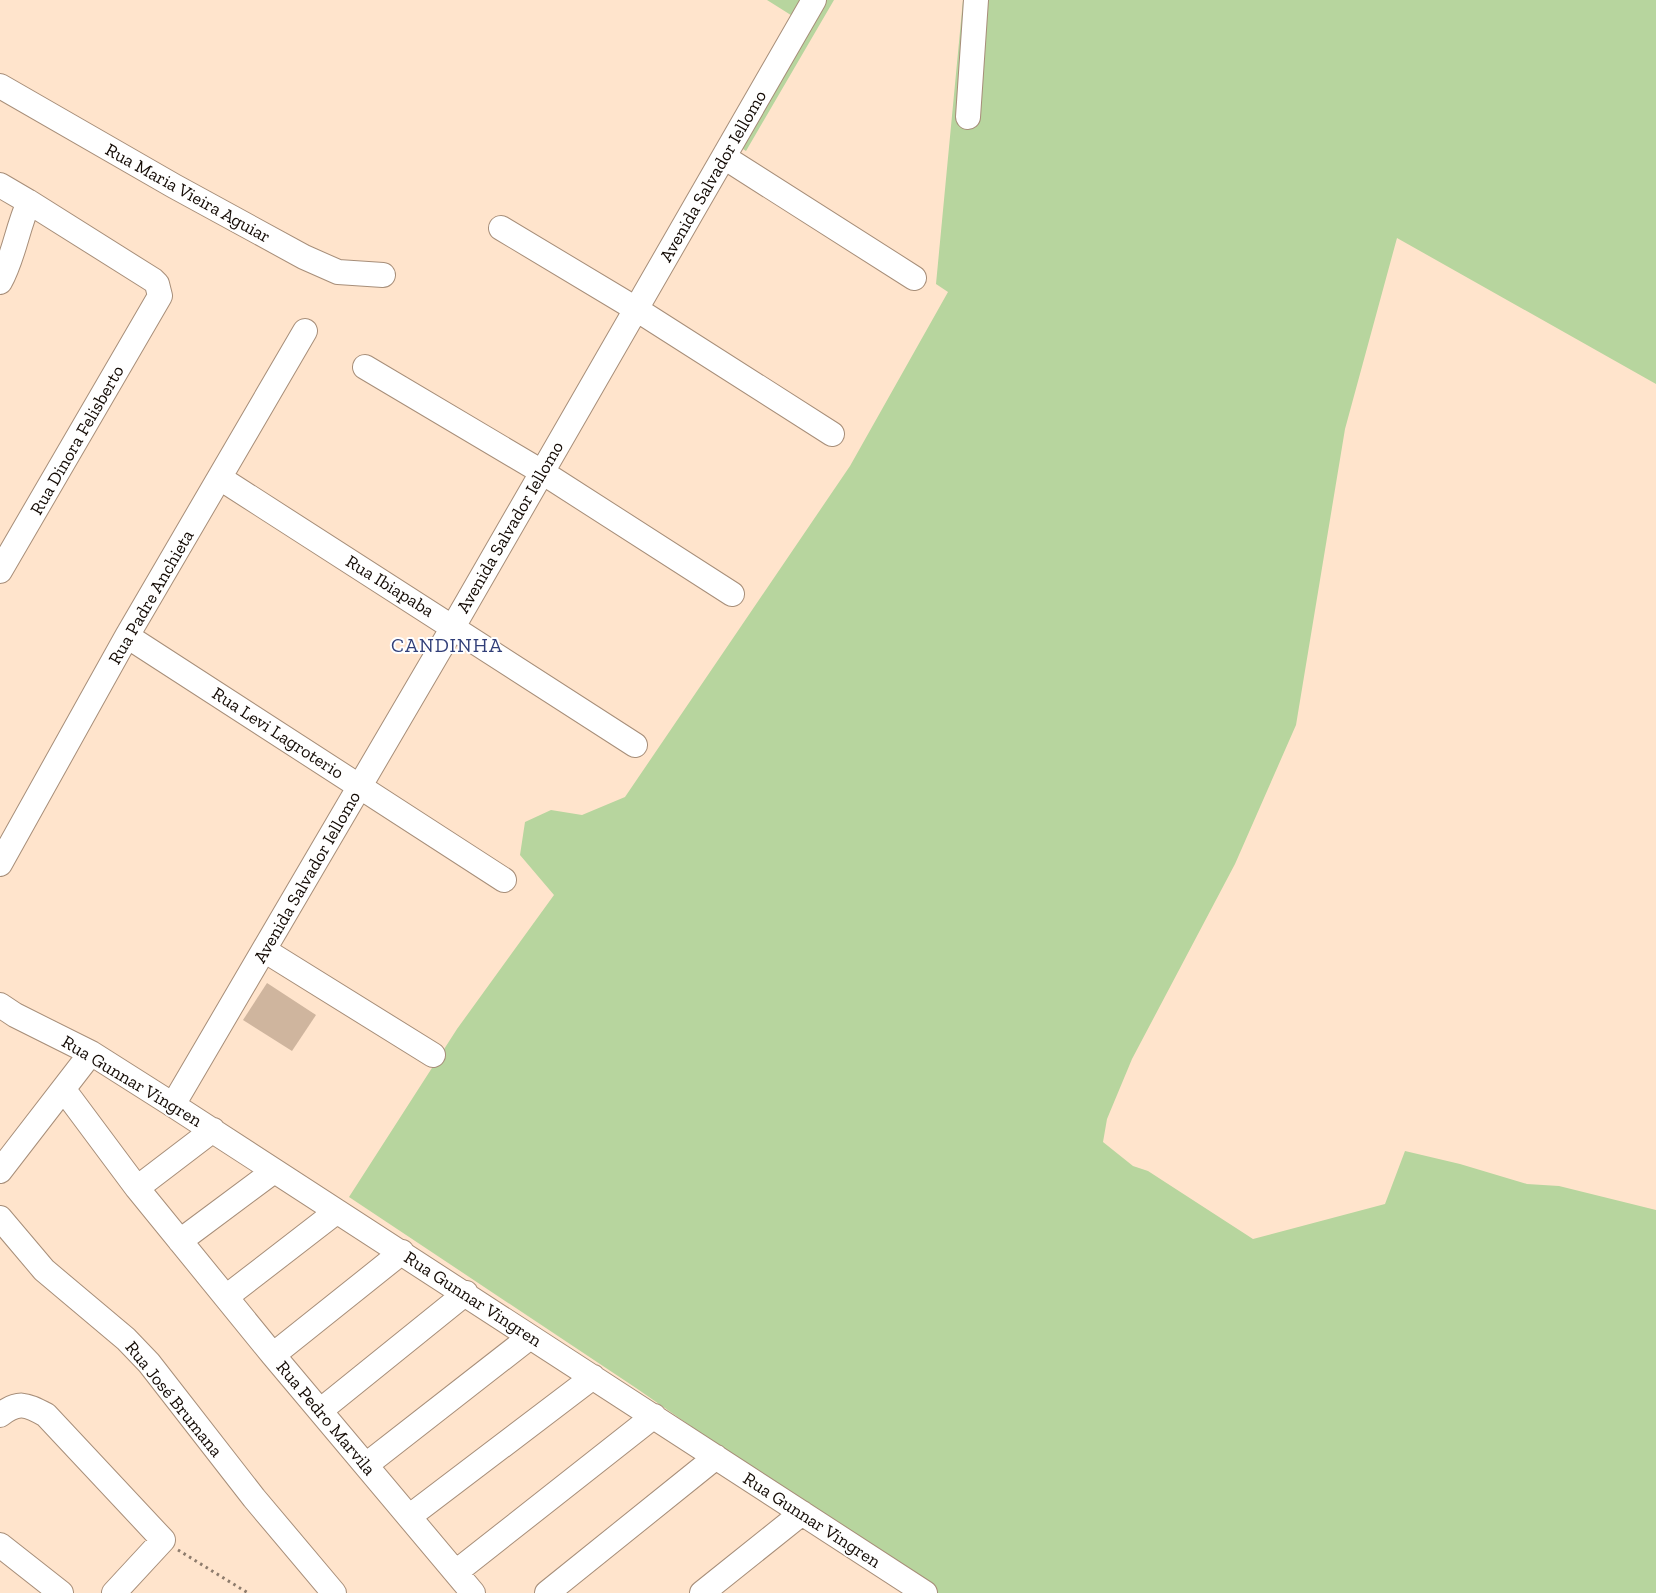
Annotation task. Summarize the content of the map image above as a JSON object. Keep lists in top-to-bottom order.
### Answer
{
  "streets": {
    "street": [
      "Avenida Salvador Iellomo",
      "Rua Maria Vieira Aguiar",
      "Rua Dinora Felisberto",
      "Rua Ibiapaba",
      "Rua Padre Anchieta",
      "Rua Levi Lagroterio",
      "Rua Gunnar Vingren",
      "Rua José Brumana",
      "Rua Pedro Marvila"
    ]
  },
  "crossings": [
    ["Avenida Salvador Iellomo", "Rua Ibiapaba"],
    ["Avenida Salvador Iellomo", "Rua Levi Lagroterio"],
    ["Avenida Salvador Iellomo", "Rua Gunnar Vingren"],
    ["Rua Ibiapaba", "Rua Padre Anchieta"],
    ["Rua Padre Anchieta", "Rua Levi Lagroterio"]
  ],
  "districts": ["CANDINHA"]
}
